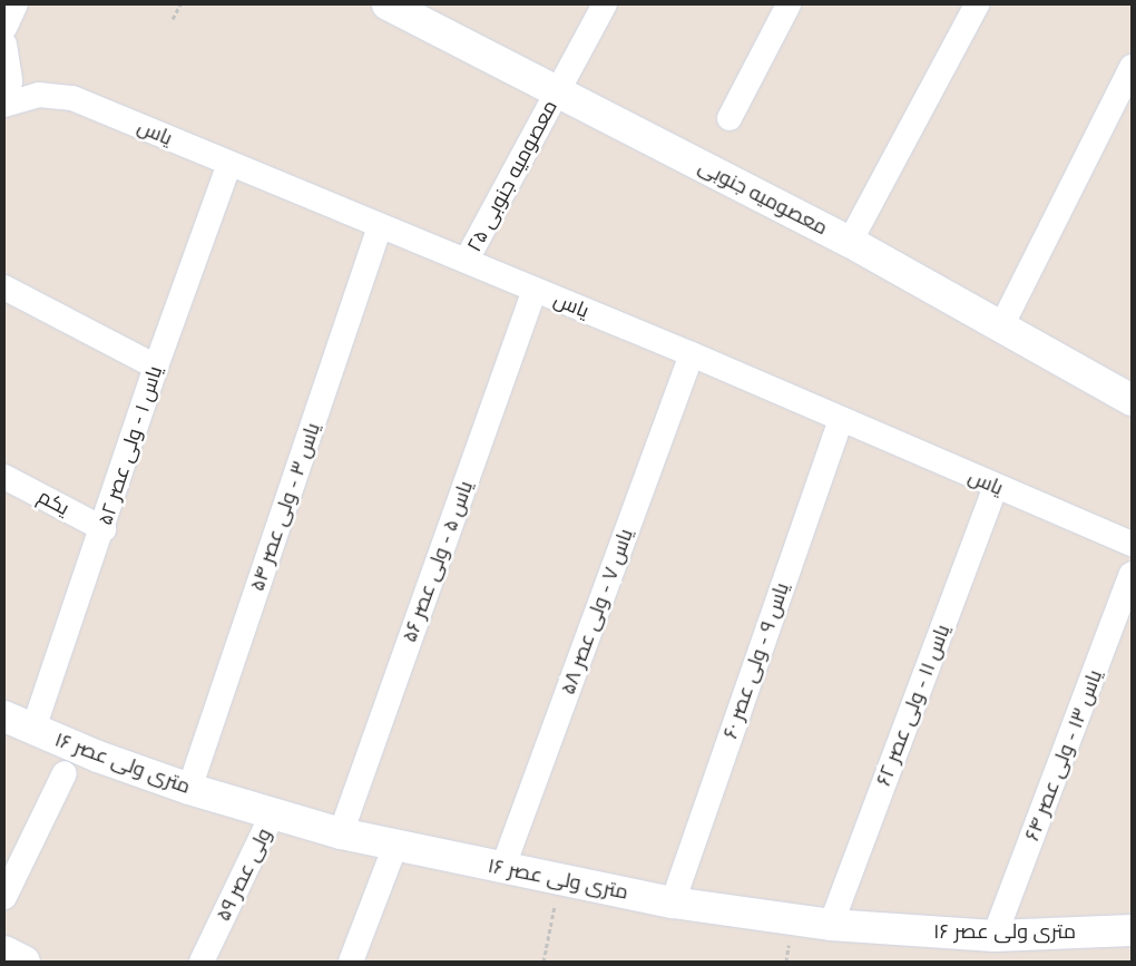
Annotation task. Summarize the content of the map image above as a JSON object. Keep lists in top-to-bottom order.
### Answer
{
  "streets": {
    "street": [
      "یاس",
      "معصومیه جنوبی ۲۵",
      "معصومیه جنوبی",
      "یاس ۱ - ولی عصر ۵۲",
      "یکم",
      "یاس ۳ - ولی عصر ۵۴",
      "یاس ۵ - ولی عصر ۵۶",
      "یاس ۷ - ولی عصر ۵۸",
      "یاس ۹ - ولی عصر ۶۰",
      "یاس ۱۱ - ولی عصر ۶۲",
      "یاس ۱۳ - ولی عصر ۶۴",
      "۱۶ متری ولی عصر",
      "ولی عصر ۵۹"
    ]
  },
  "crossings": [
    ["یاس", "معصومیه جنوبی ۲۵"],
    ["یاس", "یاس ۱ - ولی عصر ۵۲"],
    ["یاس", "یاس ۳ - ولی عصر ۵۴"],
    ["یاس", "یاس ۵ - ولی عصر ۵۶"],
    ["یاس", "یاس ۷ - ولی عصر ۵۸"],
    ["یاس", "یاس ۹ - ولی عصر ۶۰"],
    ["یاس", "یاس ۱۱ - ولی عصر ۶۲"],
    ["معصومیه جنوبی ۲۵", "معصومیه جنوبی"],
    ["یاس ۱ - ولی عصر ۵۲", "یکم"],
    ["یاس ۱ - ولی عصر ۵۲", "۱۶ متری ولی عصر"],
    ["یاس ۳ - ولی عصر ۵۴", "۱۶ متری ولی عصر"],
    ["یاس ۵ - ولی عصر ۵۶", "۱۶ متری ولی عصر"],
    ["یاس ۷ - ولی عصر ۵۸", "۱۶ متری ولی عصر"],
    ["یاس ۹ - ولی عصر ۶۰", "۱۶ متری ولی عصر"],
    ["یاس ۱۱ - ولی عصر ۶۲", "۱۶ متری ولی عصر"],
    ["یاس ۱۳ - ولی عصر ۶۴", "۱۶ متری ولی عصر"],
    ["۱۶ متری ولی عصر", "ولی عصر ۵۹"]
  ]
}
